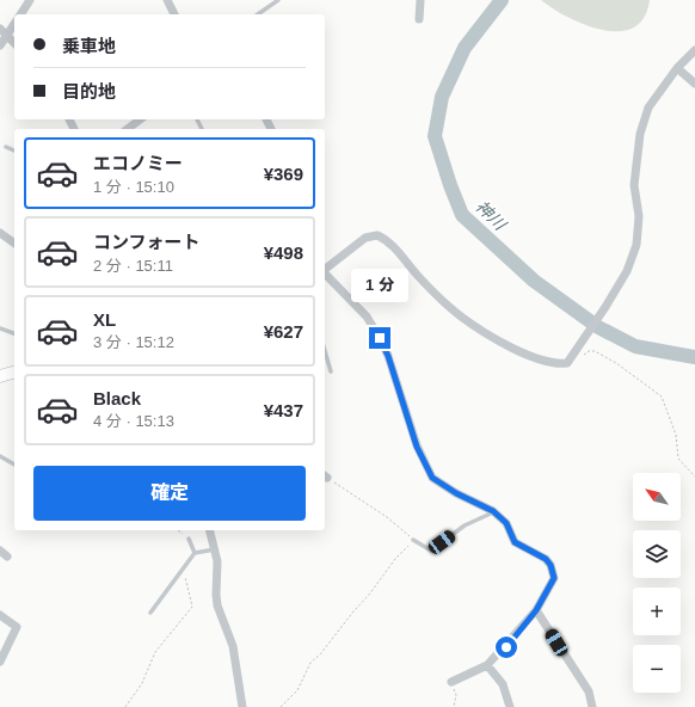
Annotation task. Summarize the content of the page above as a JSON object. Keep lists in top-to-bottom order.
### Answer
{
  "water": ["神川"],
  "north": "top left",
  "page": {
    "banner": ["乗車地", "目的地"],
    "list": [
      {
        "name": "エコノミー",
        "note": "1 分 · 15:10",
        "value": "¥369"
      },
      {
        "name": "コンフォート",
        "note": "2 分 · 15:11",
        "value": "¥498"
      },
      {
        "name": "XL",
        "note": "3 分 · 15:12",
        "value": "¥627"
      },
      {
        "name": "Black",
        "note": "4 分 · 15:13",
        "value": "¥437"
      }
    ],
    "bubble": "1 分",
    "buttons": "確定",
    "map_buttons": ["+", "−"]
  }
}
